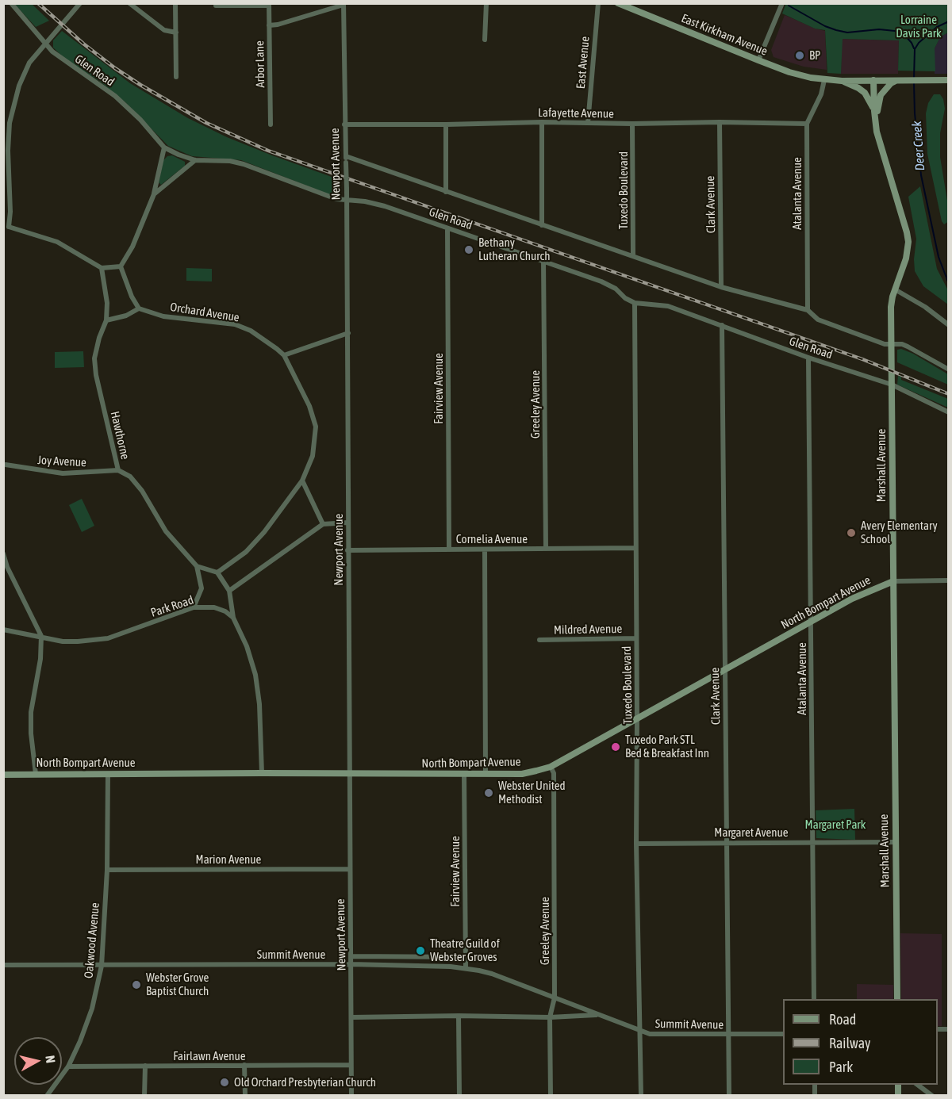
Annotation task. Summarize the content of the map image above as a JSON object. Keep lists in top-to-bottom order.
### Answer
{
  "streets": {
    "street": [
      "East Kirkham Avenue",
      "East Avenue",
      "Arbor Lane",
      "Glen Road",
      "Lafayette Avenue",
      "Newport Avenue",
      "Tuxedo Boulevard",
      "Atalanta Avenue",
      "Clark Avenue",
      "Orchard Avenue",
      "Fairview Avenue",
      "Greeley Avenue",
      "Hawthorne",
      "Joy Avenue",
      "Marshall Avenue",
      "Cornelia Avenue",
      "North Bompart Avenue",
      "Park Road",
      "Mildred Avenue",
      "Margaret Avenue",
      "Marion Avenue",
      "Oakwood Avenue",
      "Summit Avenue",
      "Fairlawn Avenue"
    ]
  },
  "crossings": [
    ["East Kirkham Avenue", "Atalanta Avenue"],
    ["East Kirkham Avenue", "Marshall Avenue"],
    ["East Avenue", "Lafayette Avenue"],
    ["Glen Road", "Newport Avenue"],
    ["Glen Road", "Tuxedo Boulevard"],
    ["Glen Road", "Atalanta Avenue"],
    ["Glen Road", "Clark Avenue"],
    ["Glen Road", "Fairview Avenue"],
    ["Glen Road", "Greeley Avenue"],
    ["Glen Road", "Marshall Avenue"],
    ["Lafayette Avenue", "Newport Avenue"],
    ["Lafayette Avenue", "Tuxedo Boulevard"],
    ["Lafayette Avenue", "Atalanta Avenue"],
    ["Lafayette Avenue", "Clark Avenue"],
    ["Newport Avenue", "Cornelia Avenue"],
    ["Newport Avenue", "North Bompart Avenue"],
    ["Newport Avenue", "Marion Avenue"],
    ["Newport Avenue", "Summit Avenue"],
    ["Newport Avenue", "Fairlawn Avenue"],
    ["Tuxedo Boulevard", "Cornelia Avenue"],
    ["Tuxedo Boulevard", "North Bompart Avenue"],
    ["Tuxedo Boulevard", "Mildred Avenue"],
    ["Tuxedo Boulevard", "Margaret Avenue"],
    ["Tuxedo Boulevard", "Summit Avenue"],
    ["Atalanta Avenue", "North Bompart Avenue"],
    ["Atalanta Avenue", "Margaret Avenue"],
    ["Clark Avenue", "North Bompart Avenue"],
    ["Clark Avenue", "Margaret Avenue"],
    ["Clark Avenue", "Summit Avenue"],
    ["Fairview Avenue", "Cornelia Avenue"],
    ["Fairview Avenue", "North Bompart Avenue"],
    ["Fairview Avenue", "Summit Avenue"],
    ["Greeley Avenue", "Cornelia Avenue"],
    ["Greeley Avenue", "North Bompart Avenue"],
    ["Greeley Avenue", "Summit Avenue"],
    ["Hawthorne", "Joy Avenue"],
    ["Marshall Avenue", "North Bompart Avenue"],
    ["Marshall Avenue", "Margaret Avenue"],
    ["North Bompart Avenue", "Oakwood Avenue"],
    ["Marion Avenue", "Oakwood Avenue"],
    ["Oakwood Avenue", "Summit Avenue"],
    ["Oakwood Avenue", "Fairlawn Avenue"]
  ],
  "water": ["Deer Creek"],
  "parks": ["Lorraine Davis Park", "Margaret Park"],
  "places": [
    "BP",
    "Bethany Lutheran Church",
    "Avery Elementary School",
    "Tuxedo Park STL Bed & Breakfast Inn",
    "Webster United Methodist",
    "Theatre Guild of Webster Groves",
    "Webster Grove Baptist Church",
    "Old Orchard Presbyterian Church"
  ],
  "legend": ["Road", "Railway", "Park"],
  "north": "right"
}
